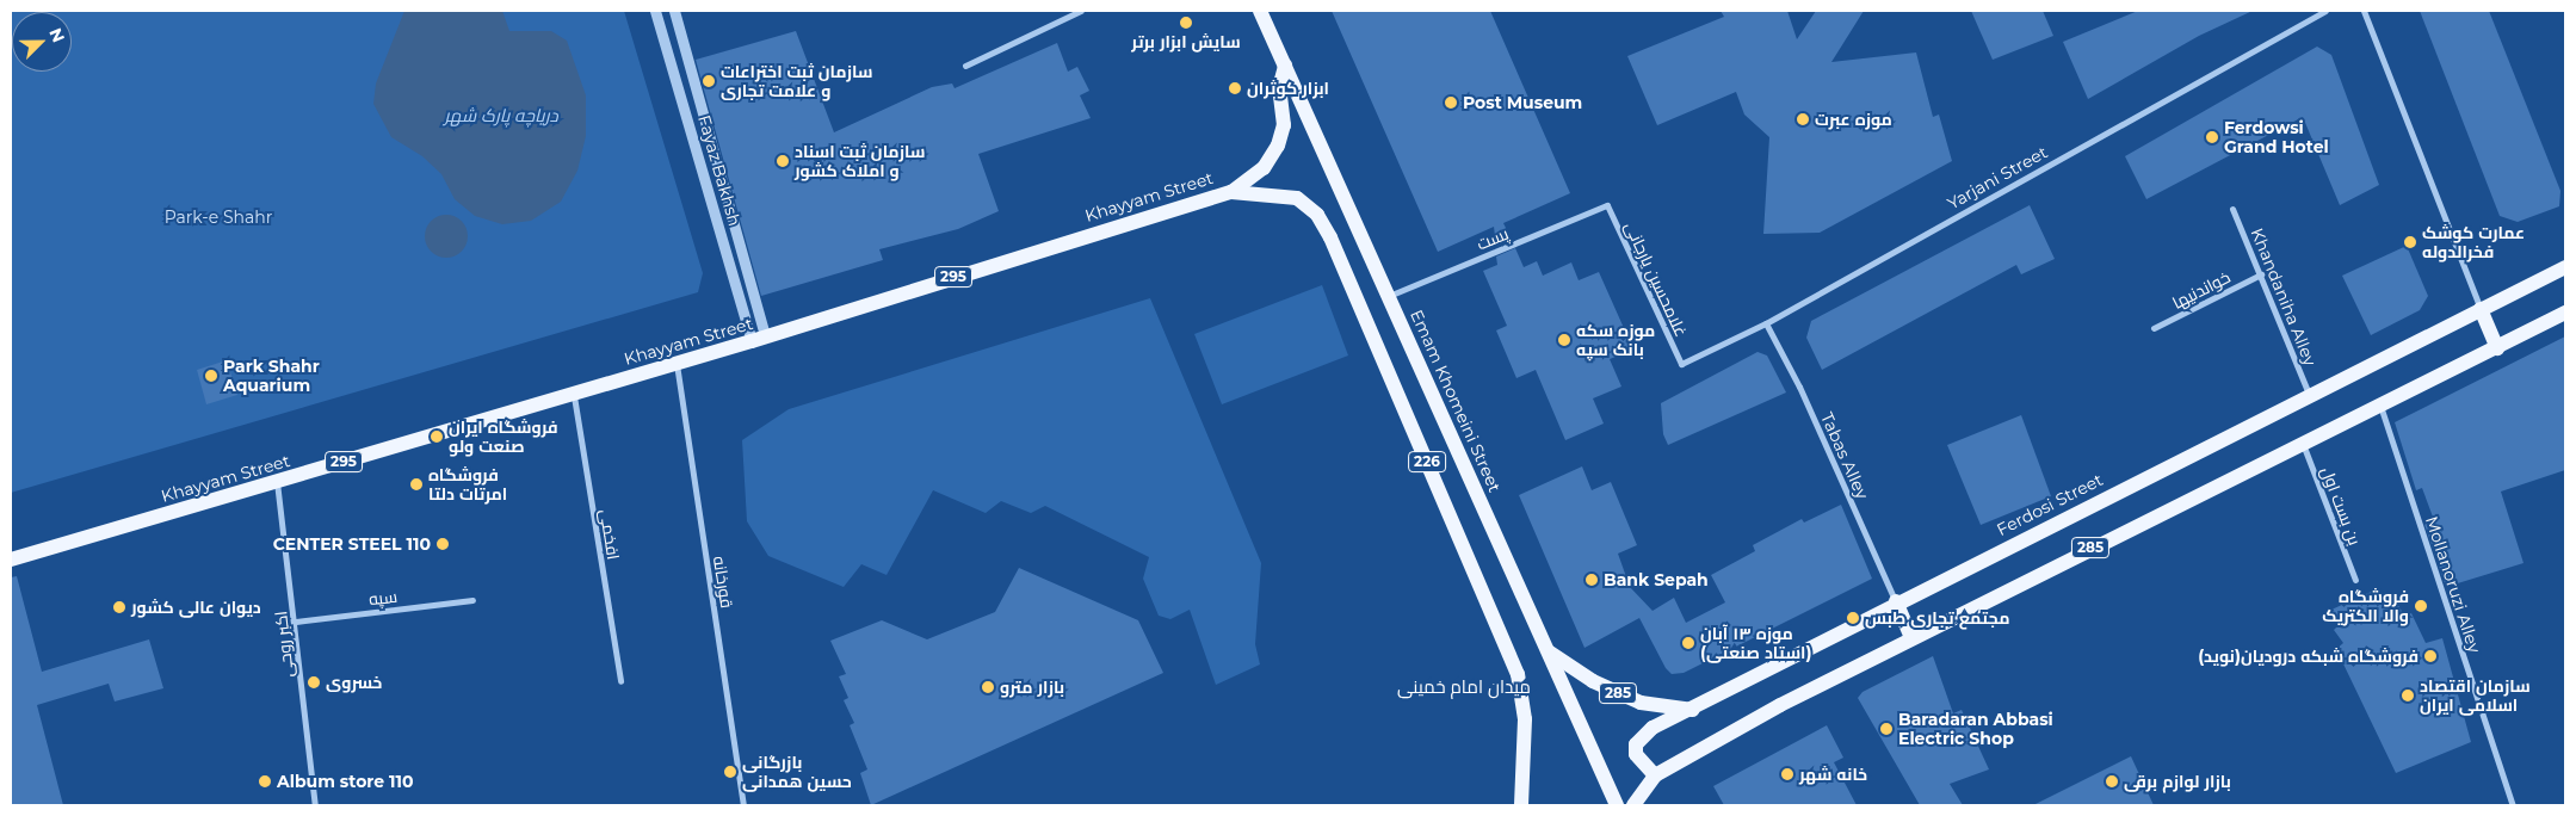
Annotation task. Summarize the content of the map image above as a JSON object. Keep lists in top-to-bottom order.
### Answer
{
  "streets": {
    "main road": [
      "Khayyam Street",
      "295",
      "Emam Khomeini Street",
      "226",
      "Ferdosi Street",
      "285"
    ],
    "street": [
      "Fayaz Bakhsh",
      "Yarjani Street",
      "پست",
      "خواندنیها",
      "Khandaniha Alley",
      "Tabas Alley",
      "بن بست اول",
      "افخمی",
      "قورخانه",
      "Mollanoruzi Alley",
      "سپه",
      "اکبر روحی"
    ]
  },
  "crossings": [
    ["Fayaz Bakhsh", "Khayyam Street"],
    ["Yarjani Street", "پست"],
    ["Yarjani Street", "Tabas Alley"],
    ["Khayyam Street", "Emam Khomeini Street"],
    ["Khayyam Street", "226"],
    ["Khayyam Street", "افخمی"],
    ["Khayyam Street", "قورخانه"],
    ["Khayyam Street", "اکبر روحی"],
    ["پست", "Emam Khomeini Street"],
    ["خواندنیها", "Khandaniha Alley"],
    ["Khandaniha Alley", "Ferdosi Street"],
    ["Emam Khomeini Street", "285"],
    ["Tabas Alley", "Ferdosi Street"],
    ["Ferdosi Street", "285"],
    ["بن بست اول", "285"],
    ["285", "Mollanoruzi Alley"],
    ["سپه", "اکبر روحی"]
  ],
  "districts": ["میدان امام خمینی"],
  "water": ["دریاچه پارک شهر"],
  "parks": ["Park-e Shahr"],
  "places": [
    "سایش ابزار برتر",
    "سازمان ثبت اختراعات و علامت تجاری",
    "ابزار کوثران",
    "Post Museum",
    "موزه عبرت",
    "Ferdowsi Grand Hotel",
    "سازمان ثبت اسناد و املاک کشور",
    "عمارت کوشک فخرالدوله",
    "موزه سکه بانک سپه",
    "Park Shahr Aquarium",
    "فروشگاه ایران صنعت ولو",
    "فروشگاه امرتات دلتا",
    "CENTER STEEL 110",
    "Bank Sepah",
    "فروشگاه والا الکتریک",
    "دیوان عالی کشور",
    "مجتمع تجاری طبس",
    "موزه ۱۳ آبان (استاد صنعتی)",
    "فروشگاه شبکه درودیان(نوید)",
    "خسروی",
    "بازار مترو",
    "سازمان اقتصاد اسلامی ایران",
    "Baradaran Abbasi Electric Shop",
    "بازرگانی حسین همدانی",
    "خانه شهر",
    "Album store 110",
    "بازار لوازم برقی"
  ],
  "north": "top right"
}
